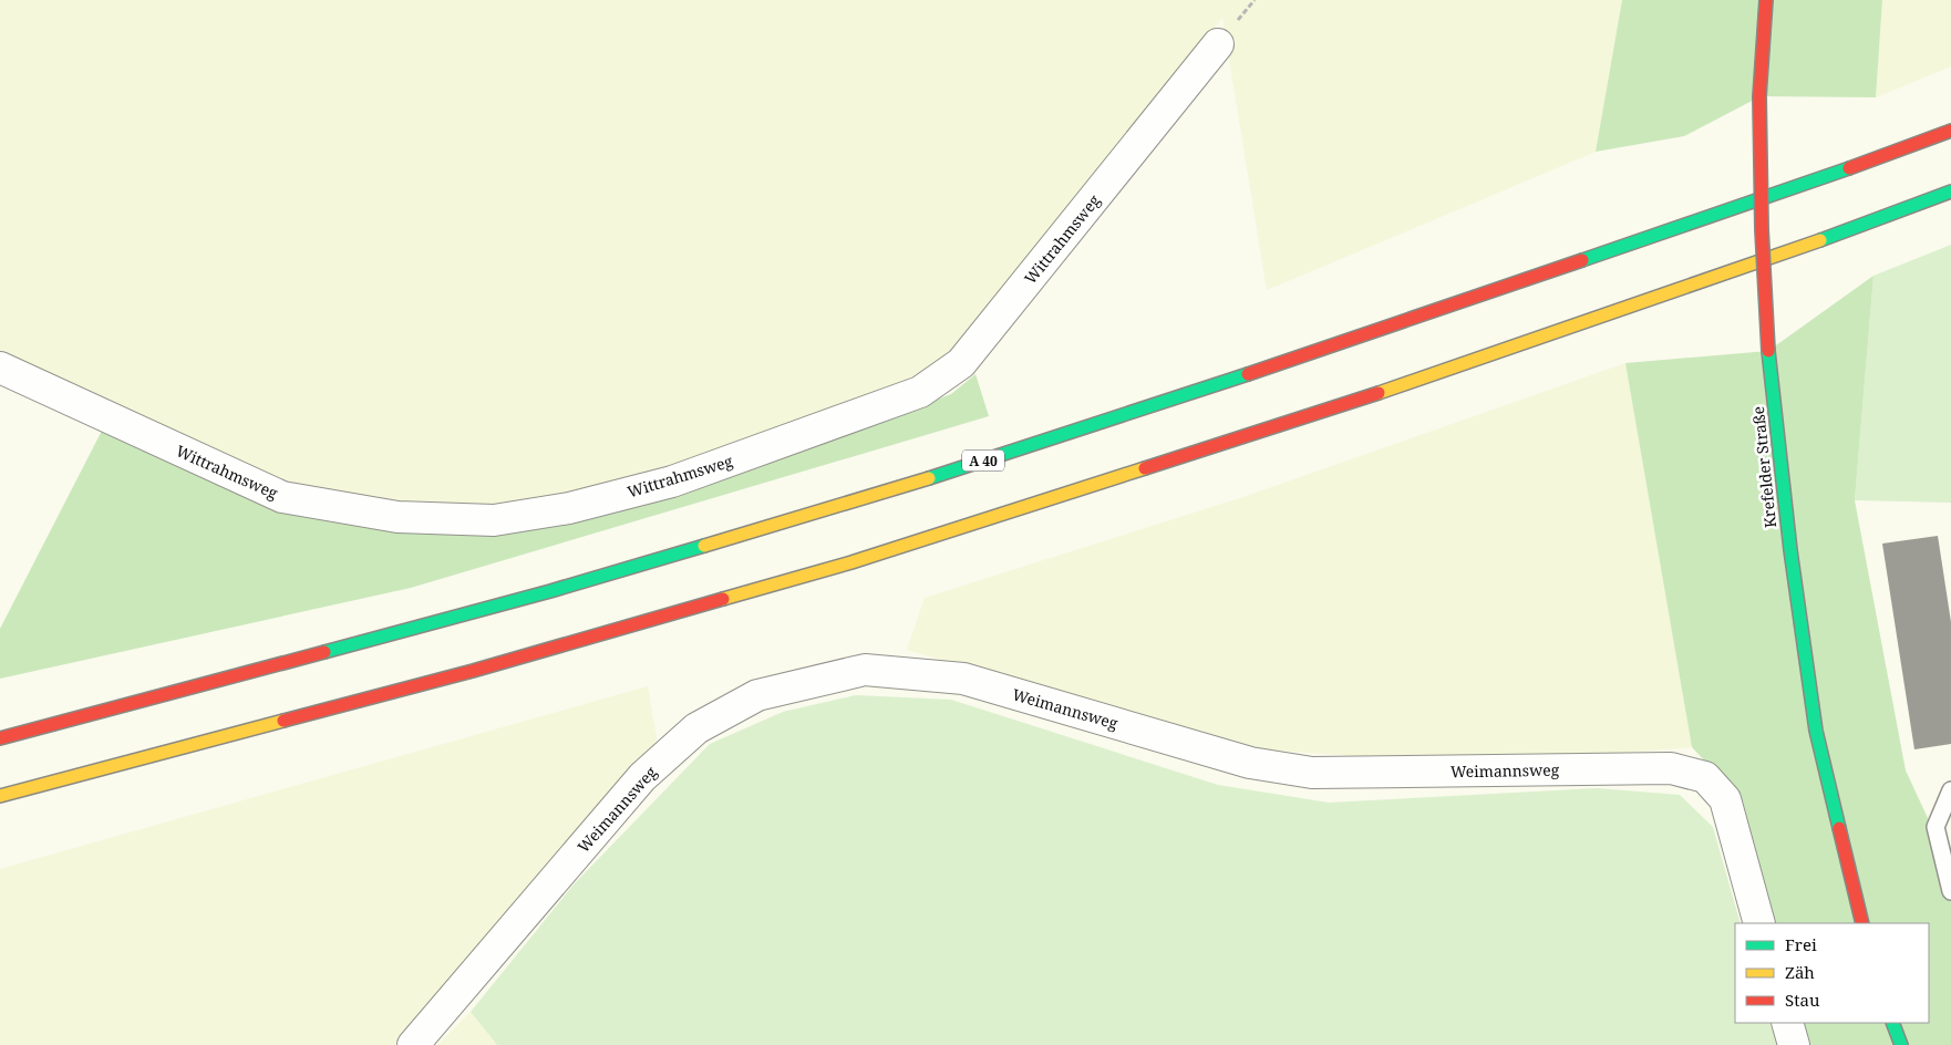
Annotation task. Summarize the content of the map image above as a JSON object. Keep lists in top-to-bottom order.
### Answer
{
  "streets": {
    "main road": ["A 40", "Krefelder Straße"],
    "street": ["Wittrahmsweg", "Weimannsweg"]
  },
  "legend": ["Frei", "Zäh", "Stau"]
}
